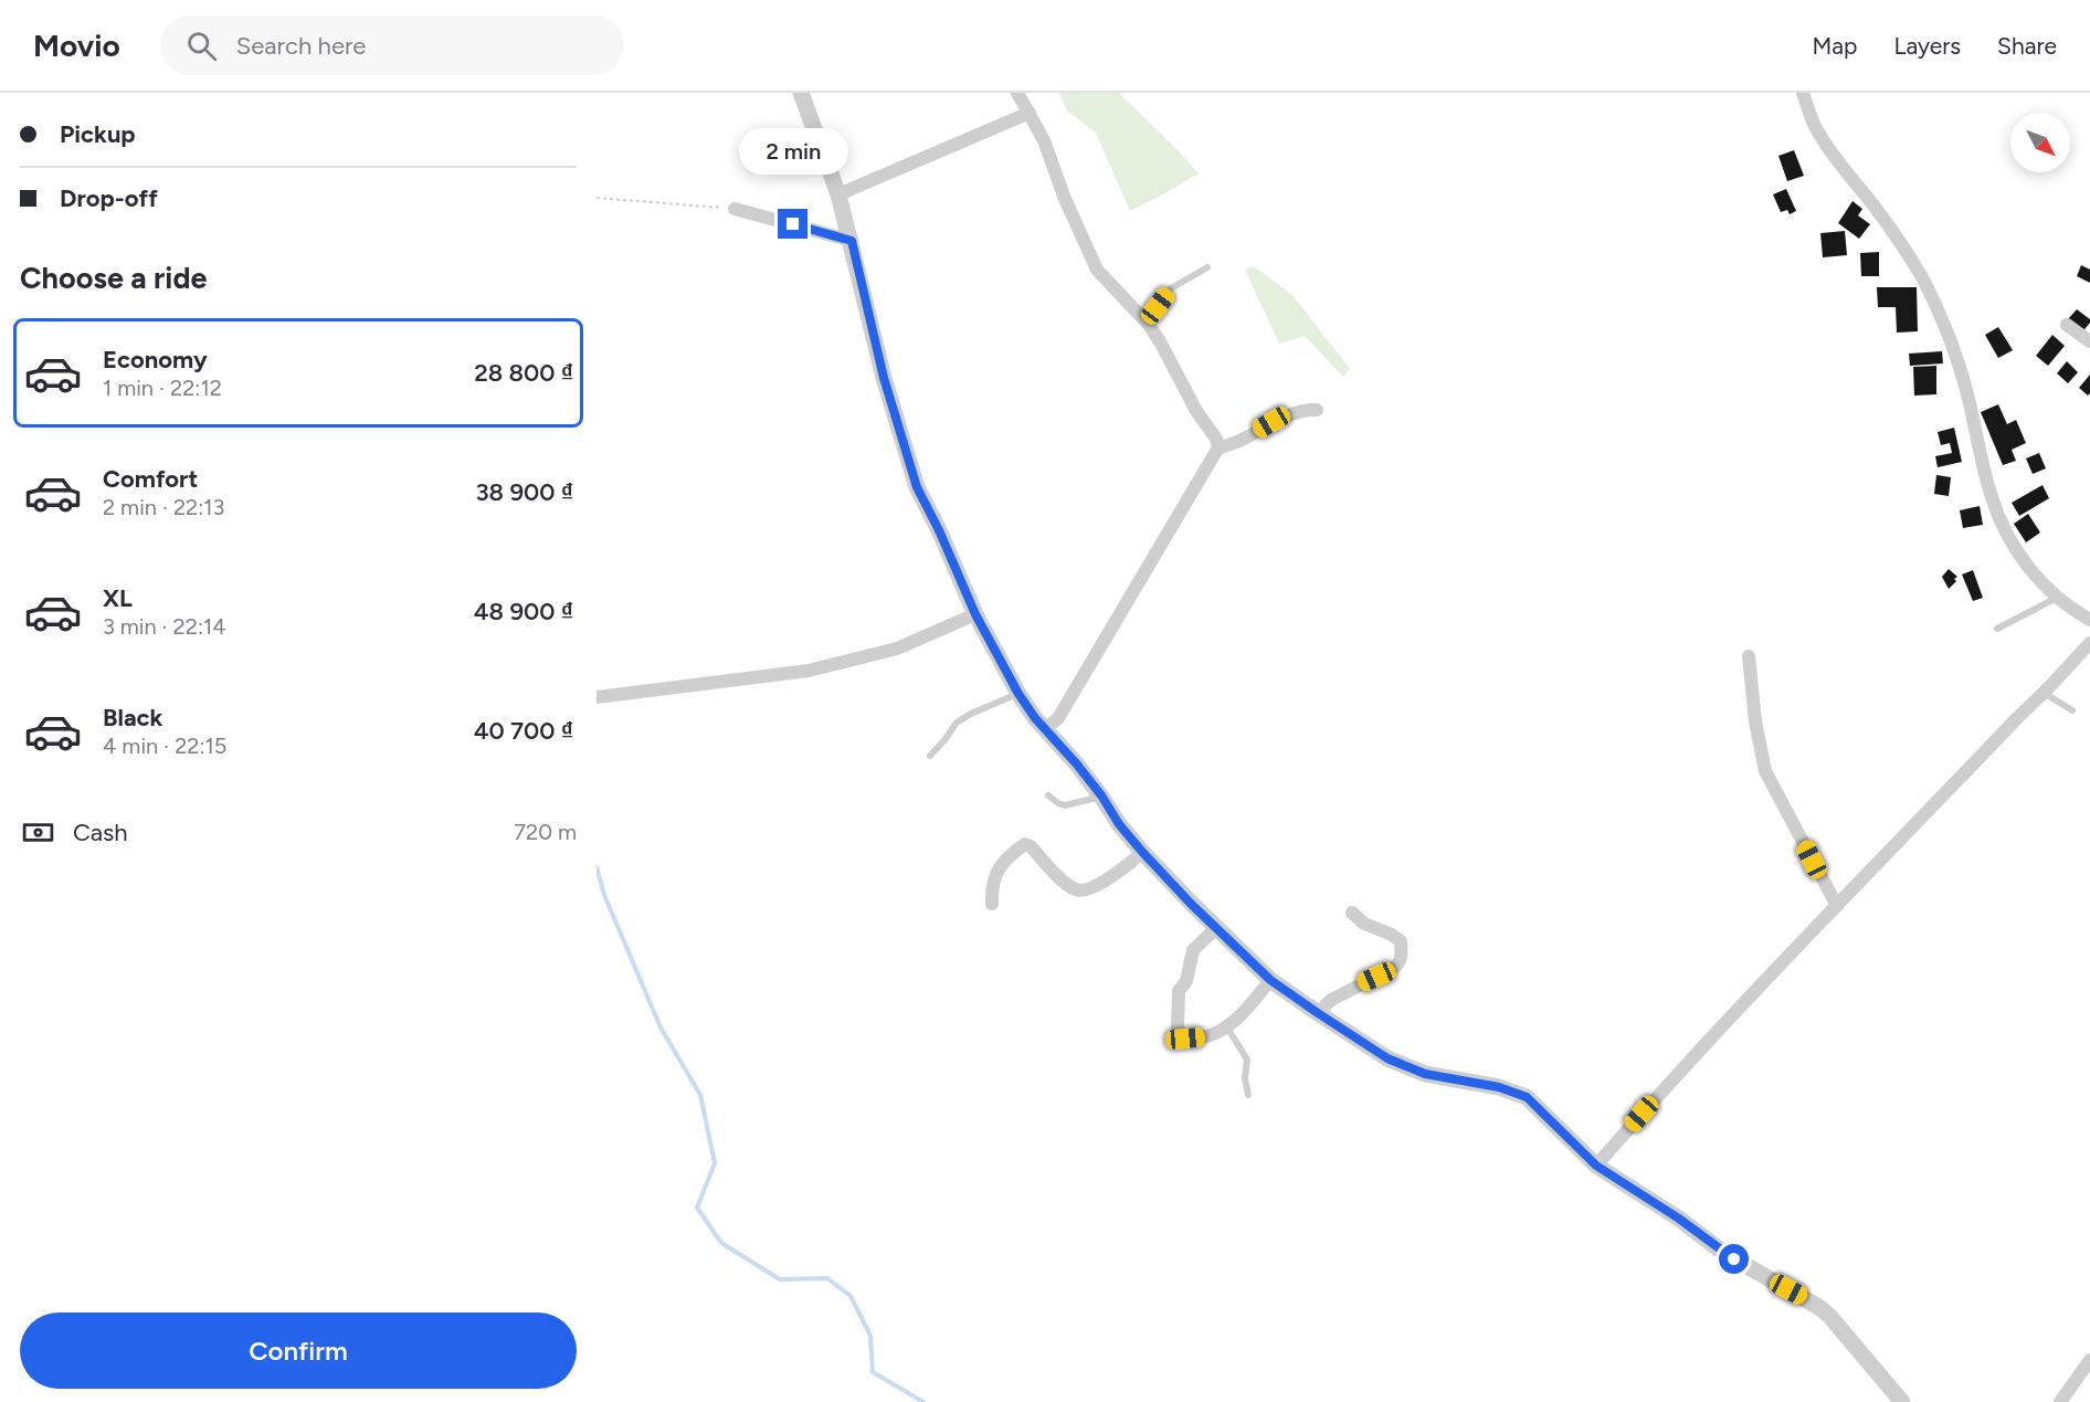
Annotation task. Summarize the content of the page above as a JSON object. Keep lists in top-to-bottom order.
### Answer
{
  "north": "bottom right",
  "page": {
    "header": "Movio",
    "search": "Search here",
    "nav": ["Map", "Layers", "Share"],
    "banner": ["Pickup", "Drop-off"],
    "bubble": "2 min",
    "heading": "Choose a ride",
    "list": [
      {
        "name": "Economy",
        "note": "1 min · 22:12",
        "value": "28 800 ₫"
      },
      {
        "name": "Comfort",
        "note": "2 min · 22:13",
        "value": "38 900 ₫"
      },
      {
        "name": "XL",
        "note": "3 min · 22:14",
        "value": "48 900 ₫"
      },
      {
        "name": "Black",
        "note": "4 min · 22:15",
        "value": "40 700 ₫"
      }
    ],
    "pay": ["Cash", "720 m"],
    "buttons": "Confirm"
  }
}
